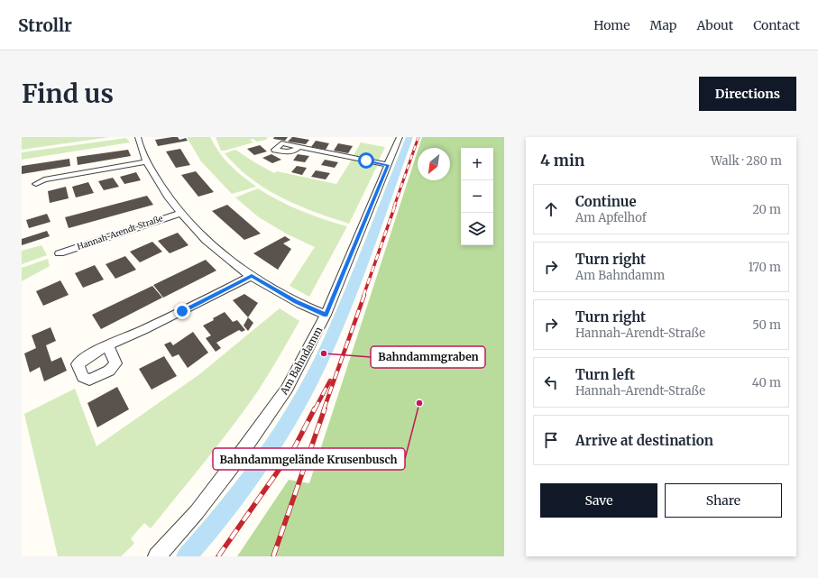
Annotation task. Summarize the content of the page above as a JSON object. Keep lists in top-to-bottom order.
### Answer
{
  "streets": {
    "street": ["Hannah-Arendt-Straße", "Am Bahndamm"]
  },
  "places": ["Bahndammgraben", "Bahndammgelände Krusenbusch"],
  "north": "bottom left",
  "page": {
    "header": "Strollr",
    "nav": [
      "Home",
      "Map",
      "About",
      "Contact"
    ],
    "buttons": [
      "Directions",
      ["Save", "Share"]
    ],
    "title": "Find us",
    "heading": ["4 min", "Walk · 280 m"],
    "map_buttons": ["+", "−"],
    "list": [
      ["Continue", "Am Apfelhof", "20 m"],
      ["Turn right", "Am Bahndamm", "170 m"],
      ["Turn right", "Hannah-Arendt-Straße", "50 m"],
      ["Turn left", "Hannah-Arendt-Straße", "40 m"],
      "Arrive at destination"
    ]
  }
}
